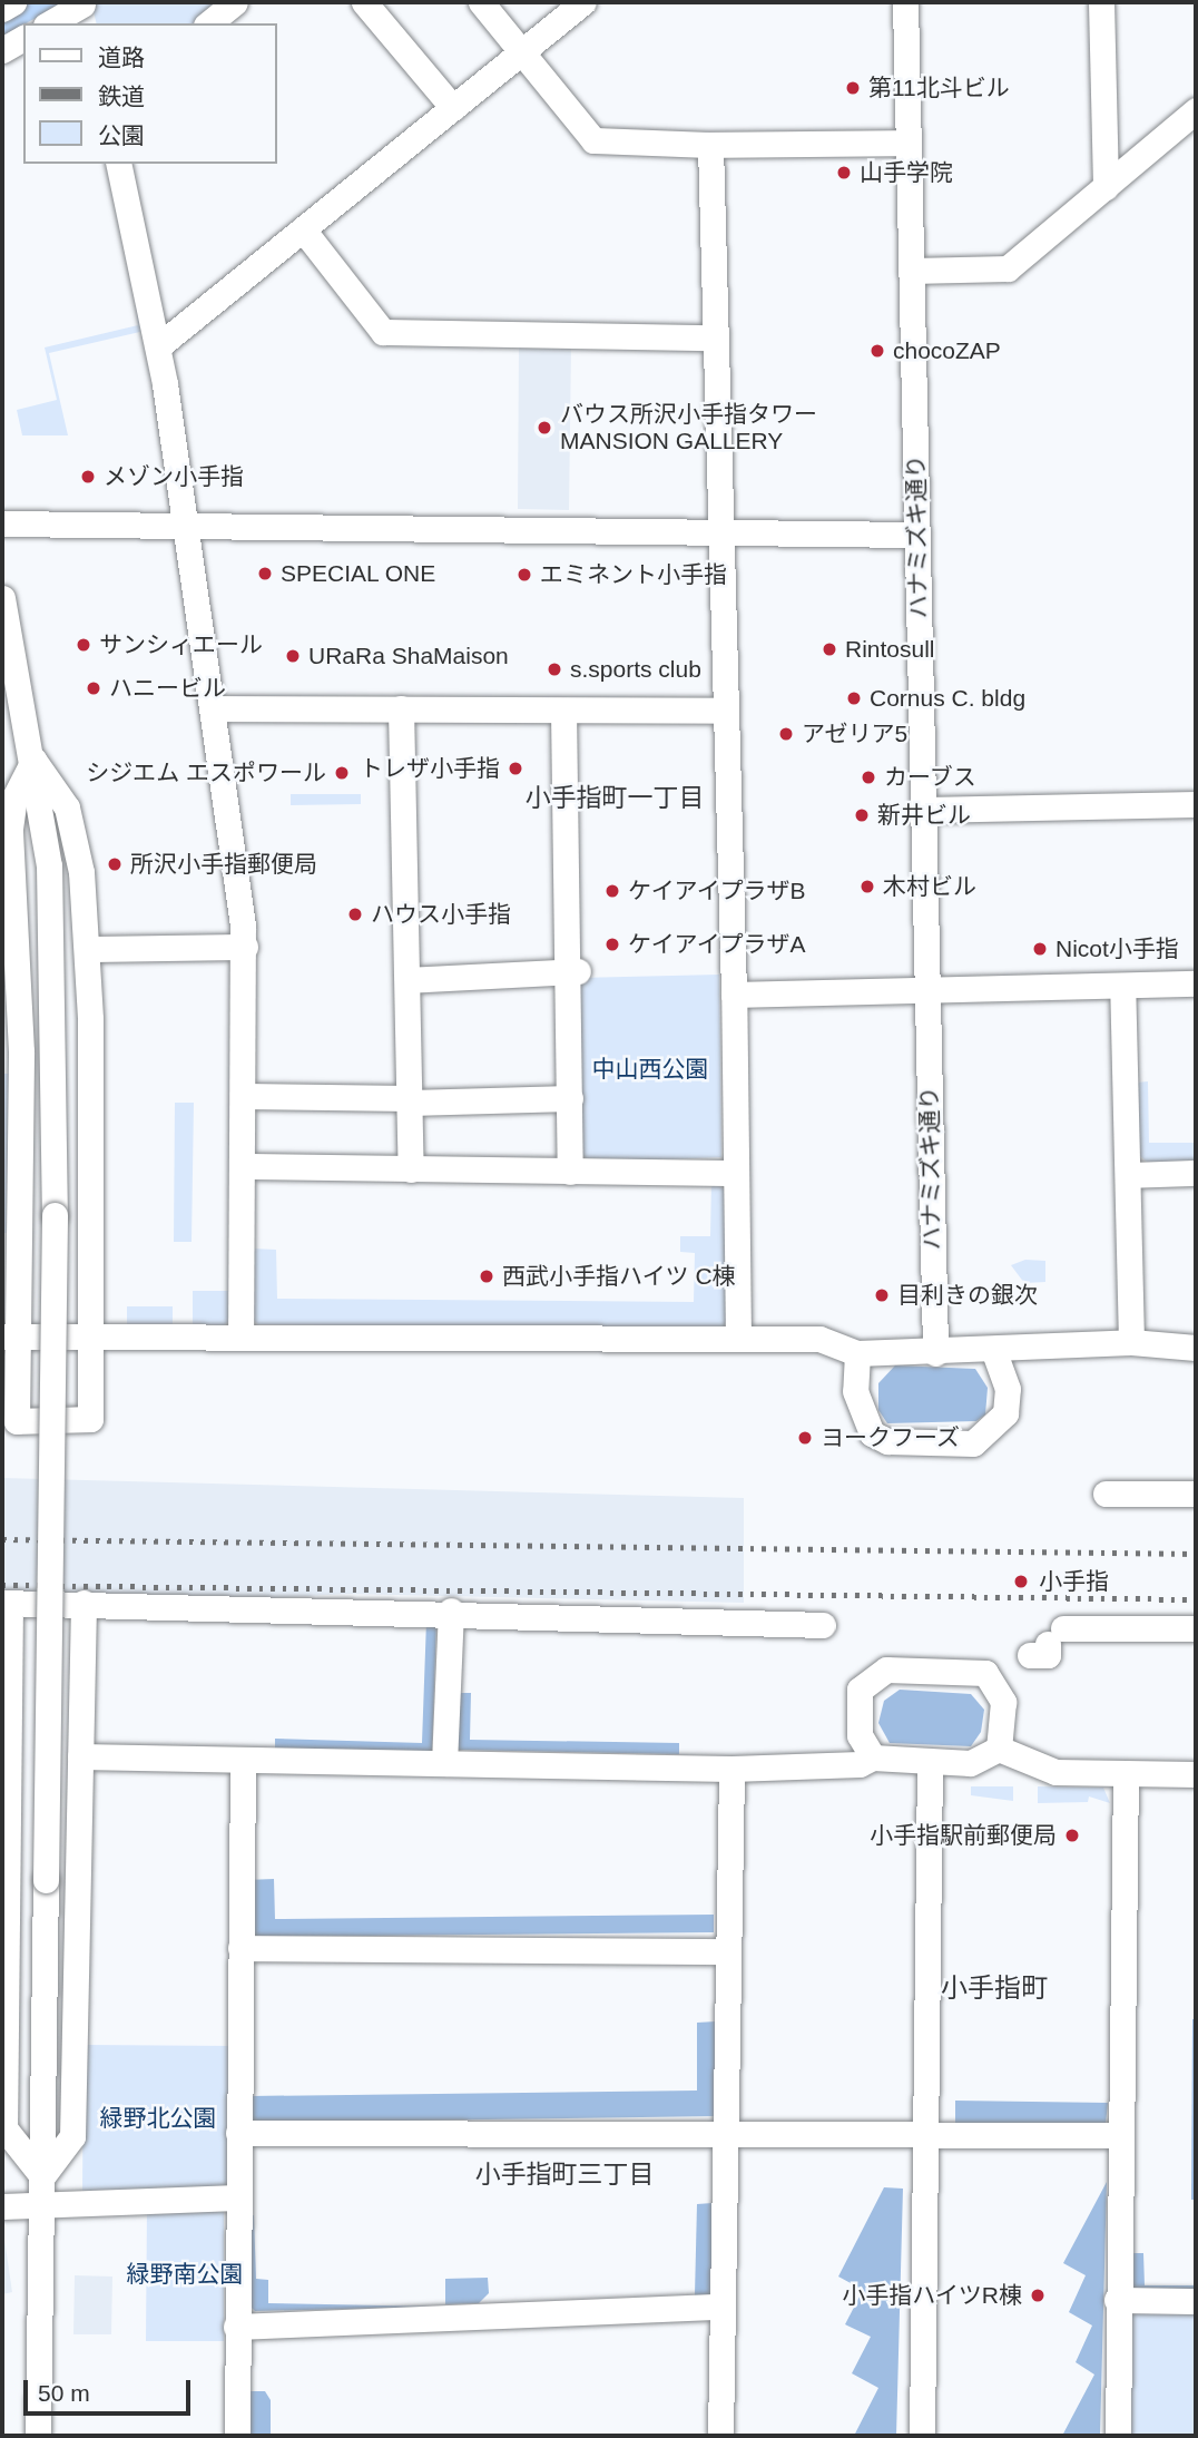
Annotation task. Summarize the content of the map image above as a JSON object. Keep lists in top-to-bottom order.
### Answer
{
  "streets": {
    "street": ["ハナミズキ通り"]
  },
  "districts": ["小手指町一丁目", "小手指町", "小手指町三丁目"],
  "parks": ["中山西公園", "緑野北公園", "緑野南公園"],
  "places": [
    "第11北斗ビル",
    "山手学院",
    "chocoZAP",
    "バウス所沢小手指タワー MANSION GALLERY",
    "メゾン小手指",
    "SPECIAL ONE",
    "エミネント小手指",
    "サンシィエール",
    "Rintosull",
    "URaRa ShaMaison",
    "s.sports club",
    "ハニービル",
    "Cornus C. bldg",
    "アゼリア5",
    "トレザ小手指",
    "シジエム エスポワール",
    "カーブス",
    "新井ビル",
    "所沢小手指郵便局",
    "木村ビル",
    "ケイアイプラザB",
    "ハウス小手指",
    "ケイアイプラザA",
    "Nicot小手指",
    "西武小手指ハイツ C棟",
    "目利きの銀次",
    "ヨークフーズ",
    "小手指",
    "小手指駅前郵便局",
    "小手指ハイツR棟"
  ],
  "legend": ["道路", "鉄道", "公園"],
  "scale_bar": "50 m"
}
